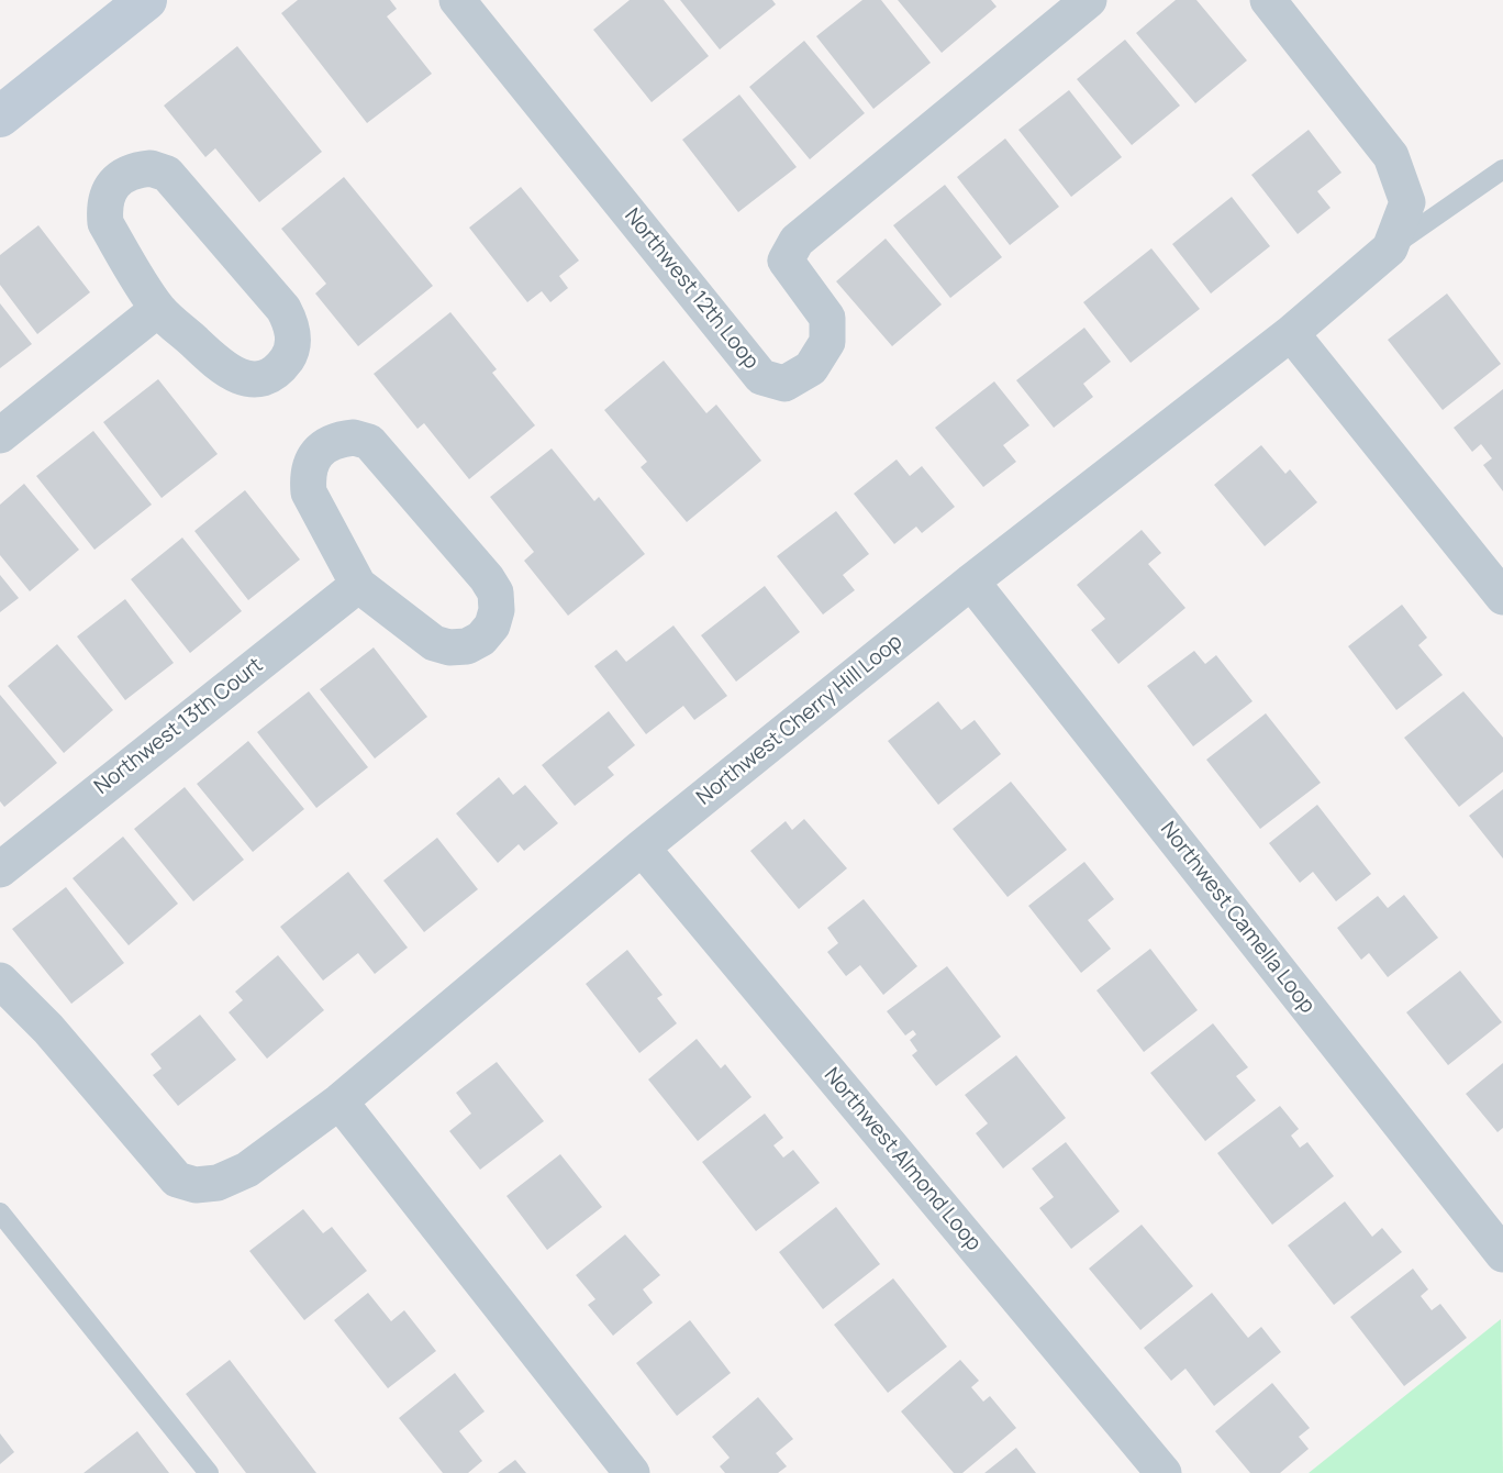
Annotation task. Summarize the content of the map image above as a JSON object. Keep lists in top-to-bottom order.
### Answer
{
  "streets": {
    "street": [
      "Northwest 12th Loop",
      "Northwest Cherry Hill Loop",
      "Northwest 13th Court",
      "Northwest Camella Loop",
      "Northwest Almond Loop"
    ]
  },
  "crossings": [
    ["Northwest Cherry Hill Loop", "Northwest Camella Loop"],
    ["Northwest Cherry Hill Loop", "Northwest Almond Loop"]
  ]
}
